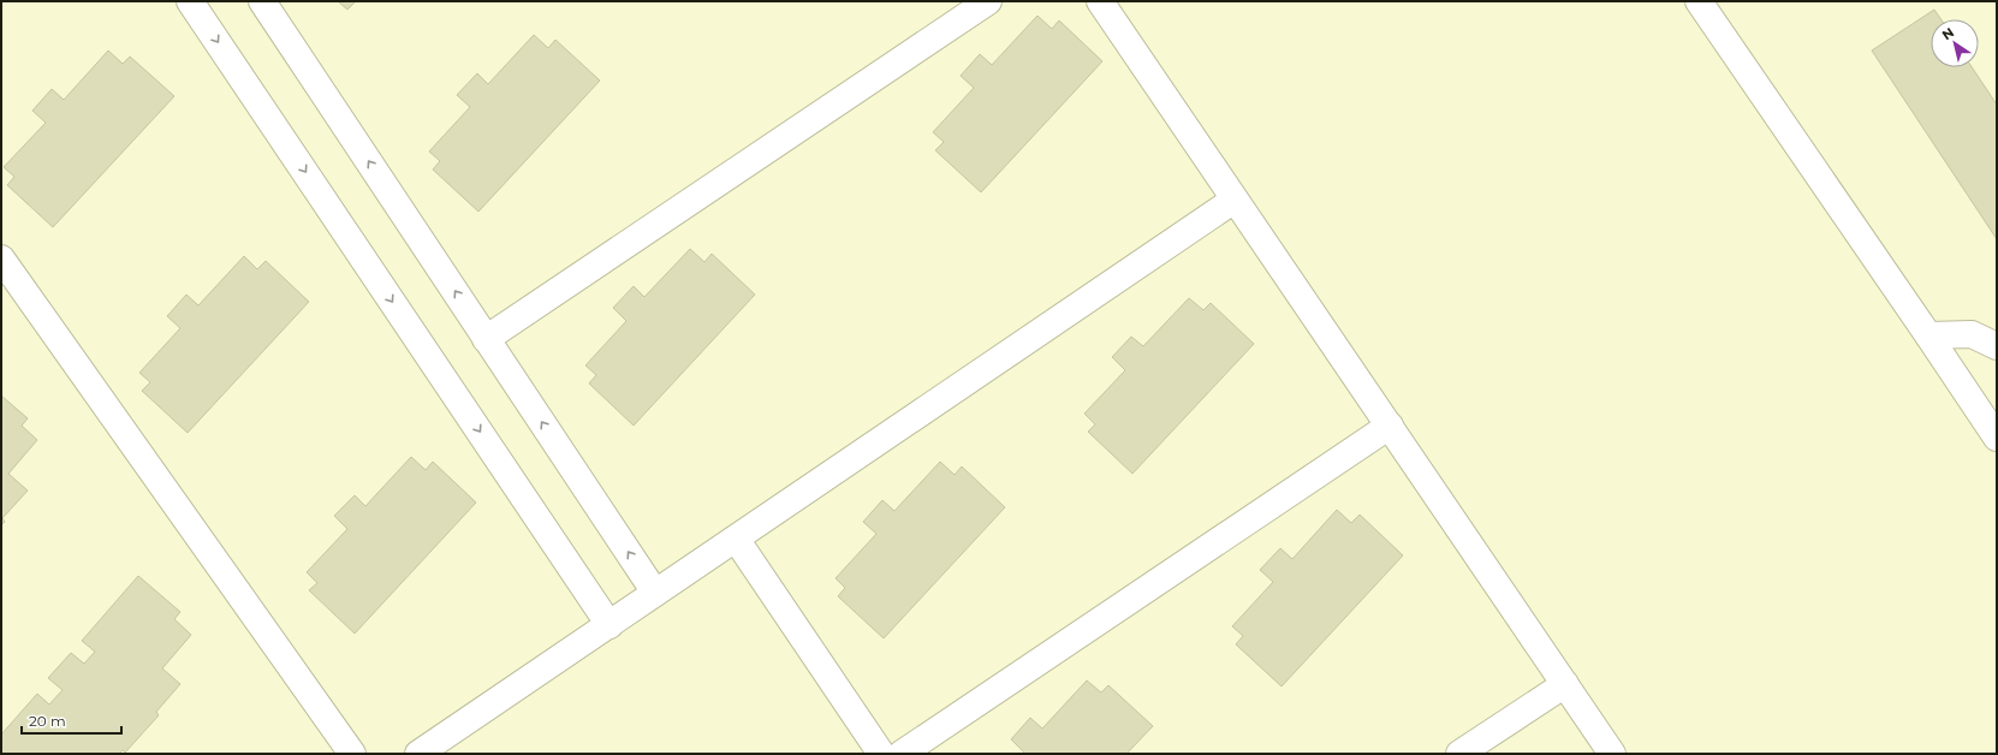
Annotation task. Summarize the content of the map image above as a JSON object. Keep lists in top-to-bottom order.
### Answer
{
  "scale_bar": "20 m",
  "north": "top left"
}
